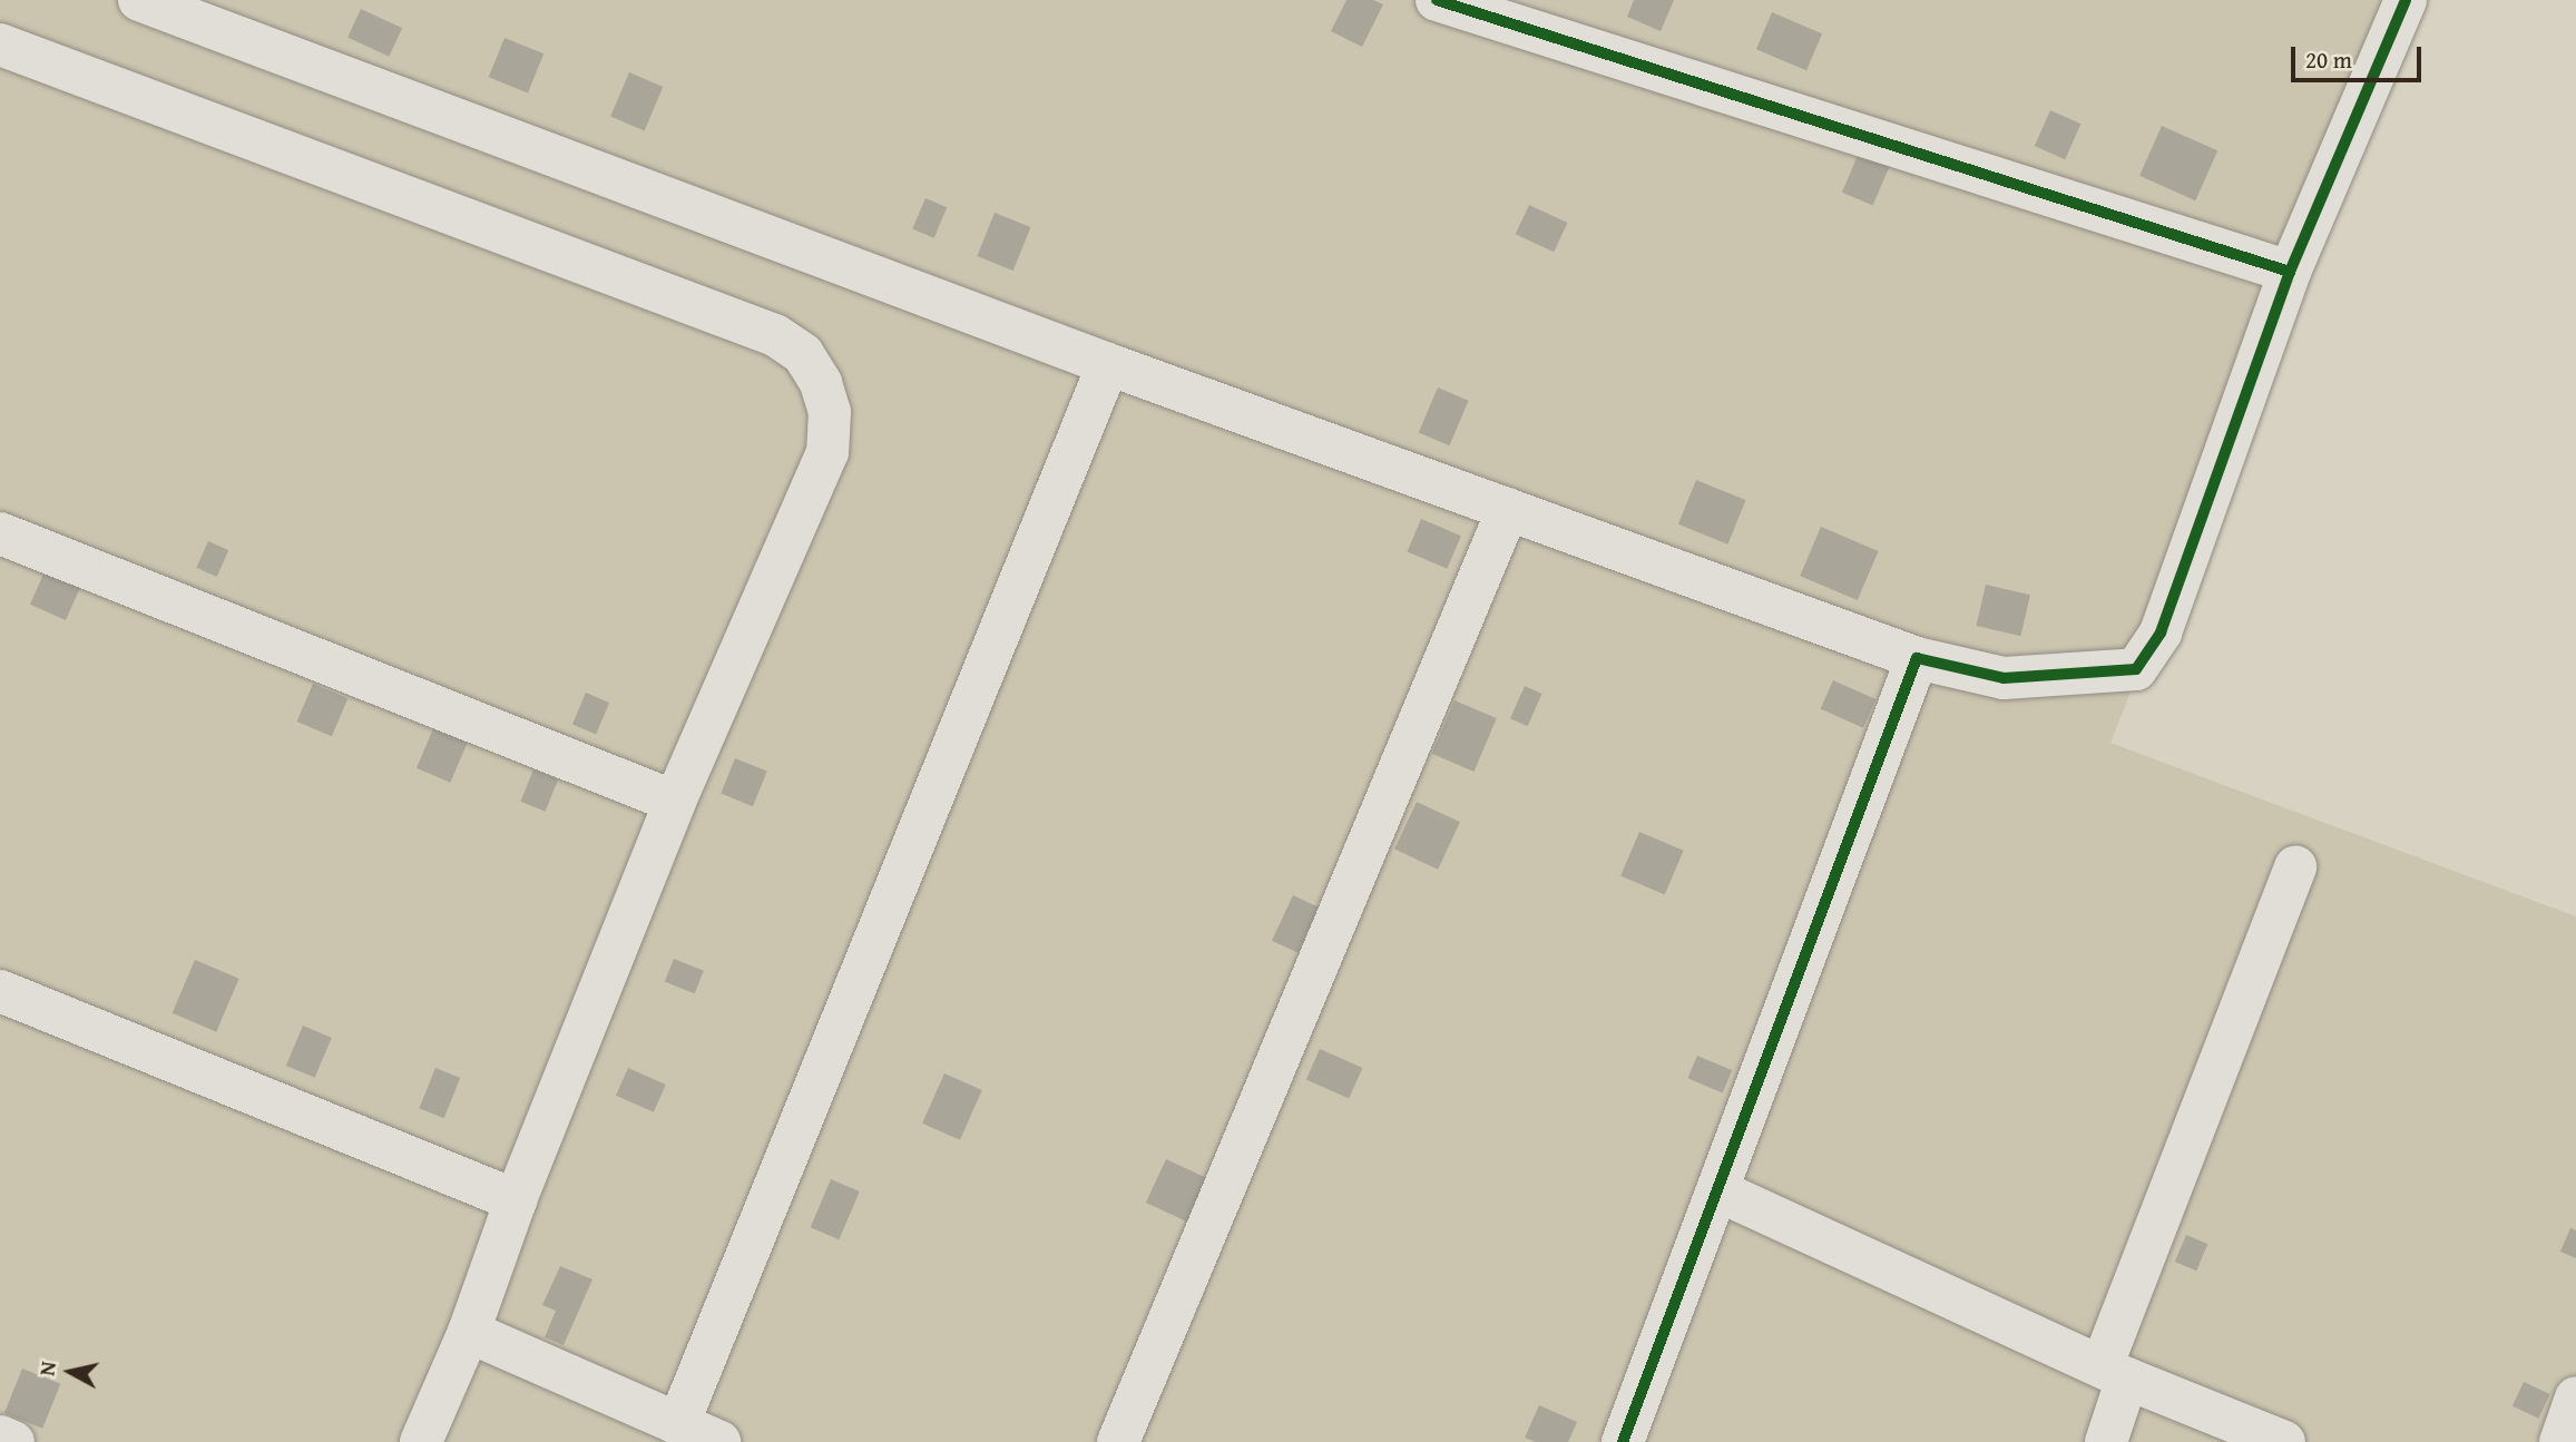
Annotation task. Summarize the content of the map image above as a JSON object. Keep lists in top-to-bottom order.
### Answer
{
  "scale_bar": "20 m",
  "north": "left"
}
